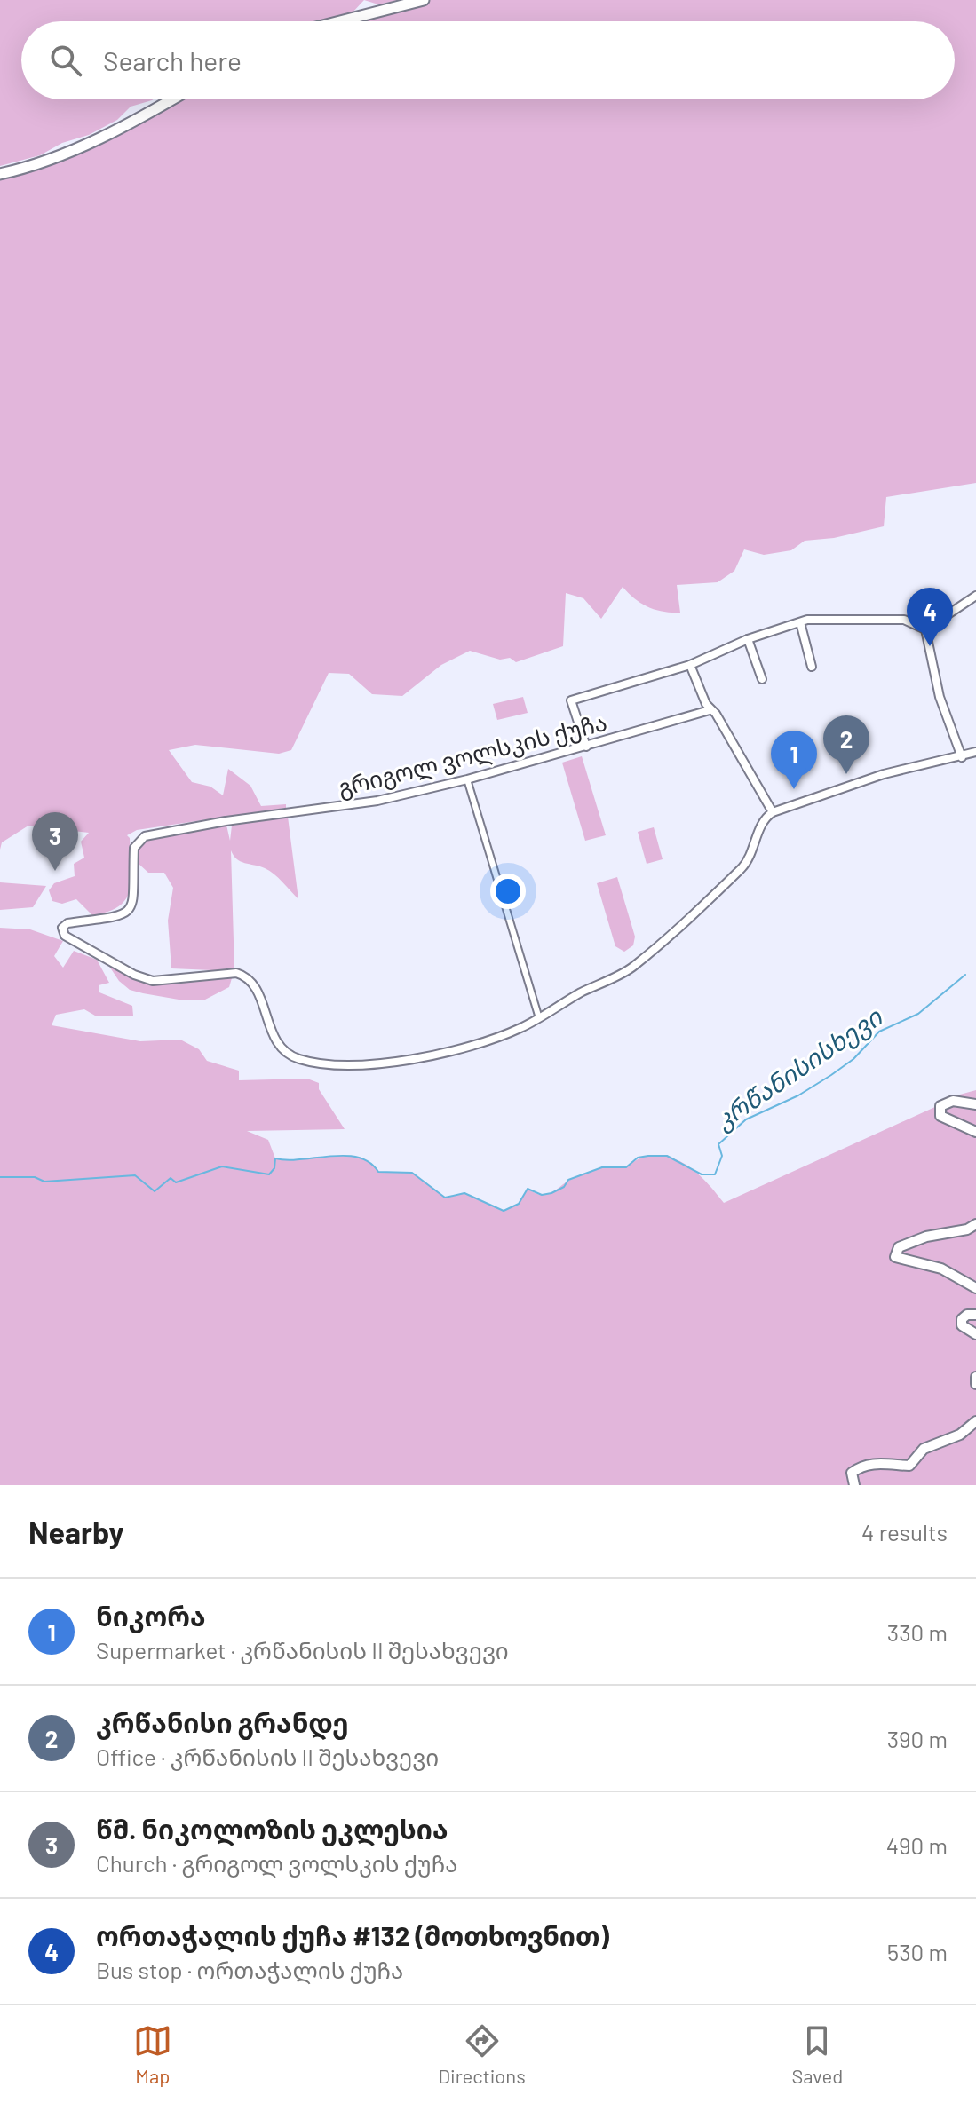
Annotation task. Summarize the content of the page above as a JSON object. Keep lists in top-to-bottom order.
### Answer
{
  "streets": {
    "street": ["გრიგოლ ვოლსკის ქუჩა"]
  },
  "water": ["კრწანისისხევი"],
  "page": {
    "search": "Search here",
    "pins": [
      "4",
      "2",
      "1",
      "3"
    ],
    "heading": ["Nearby", "4 results"],
    "list": [
      {
        "mark": "1",
        "name": "ნიკორა",
        "note": "Supermarket · კრწანისის II შესახვევი",
        "value": "330 m"
      },
      {
        "mark": "2",
        "name": "კრწანისი გრანდე",
        "note": "Office · კრწანისის II შესახვევი",
        "value": "390 m"
      },
      {
        "mark": "3",
        "name": "წმ. ნიკოლოზის ეკლესია",
        "note": "Church · გრიგოლ ვოლსკის ქუჩა",
        "value": "490 m"
      },
      {
        "mark": "4",
        "name": "ორთაჭალის ქუჩა #132 (მოთხოვნით)",
        "note": "Bus stop · ორთაჭალის ქუჩა",
        "value": "530 m"
      }
    ],
    "nav": ["Map", "Directions", "Saved"]
  }
}
